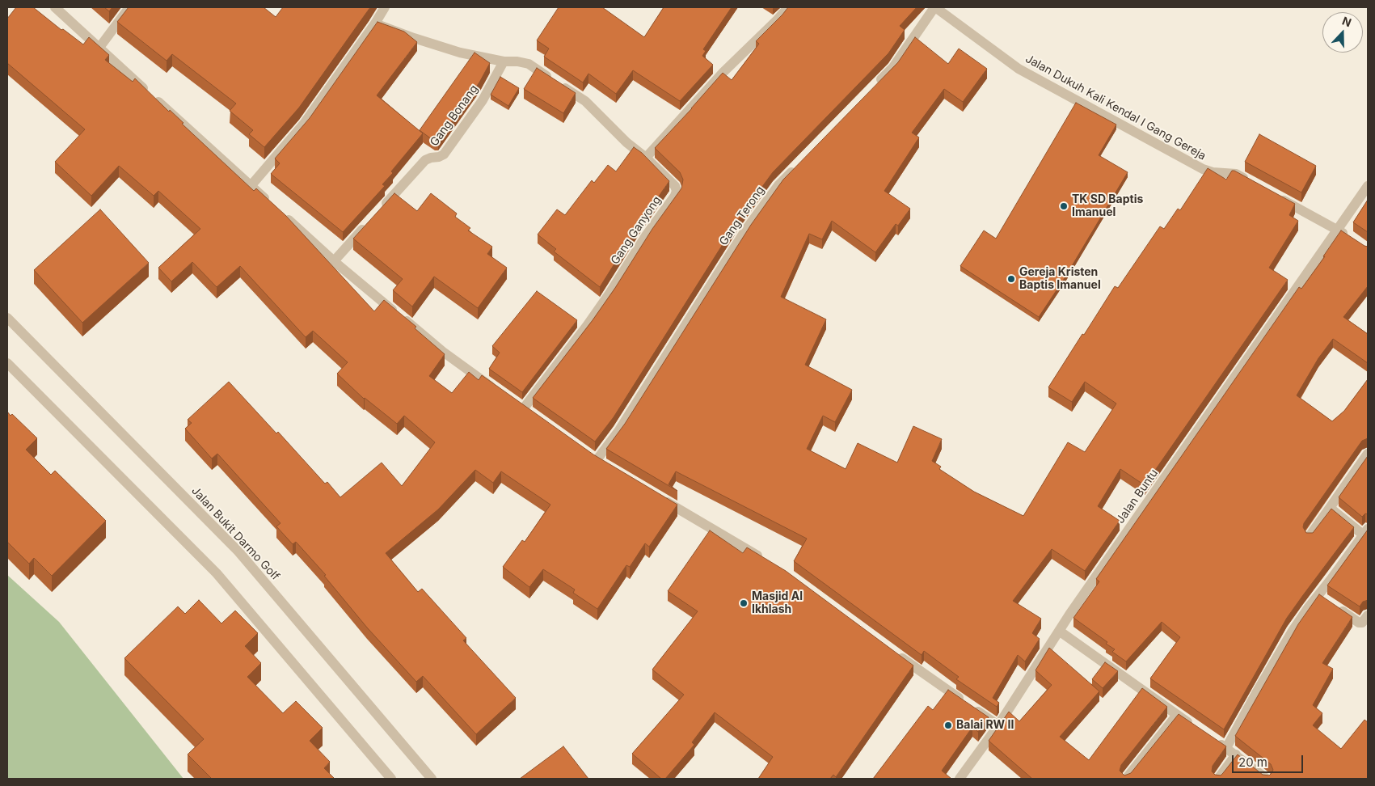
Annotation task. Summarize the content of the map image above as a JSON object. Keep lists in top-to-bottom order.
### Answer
{
  "streets": {
    "street": [
      "Jalan Dukuh Kali Kendal I Gang Gereja",
      "Gang Bonang",
      "Gang Terong",
      "Gang Ganyong",
      "Jalan Buntu",
      "Jalan Bukit Darmo Golf"
    ]
  },
  "places": [
    "TK SD Baptis Imanuel",
    "Gereja Kristen Baptis Imanuel",
    "Masjid Al Ikhlash",
    "Balai RW II"
  ],
  "scale_bar": "20 m",
  "north": "top"
}
